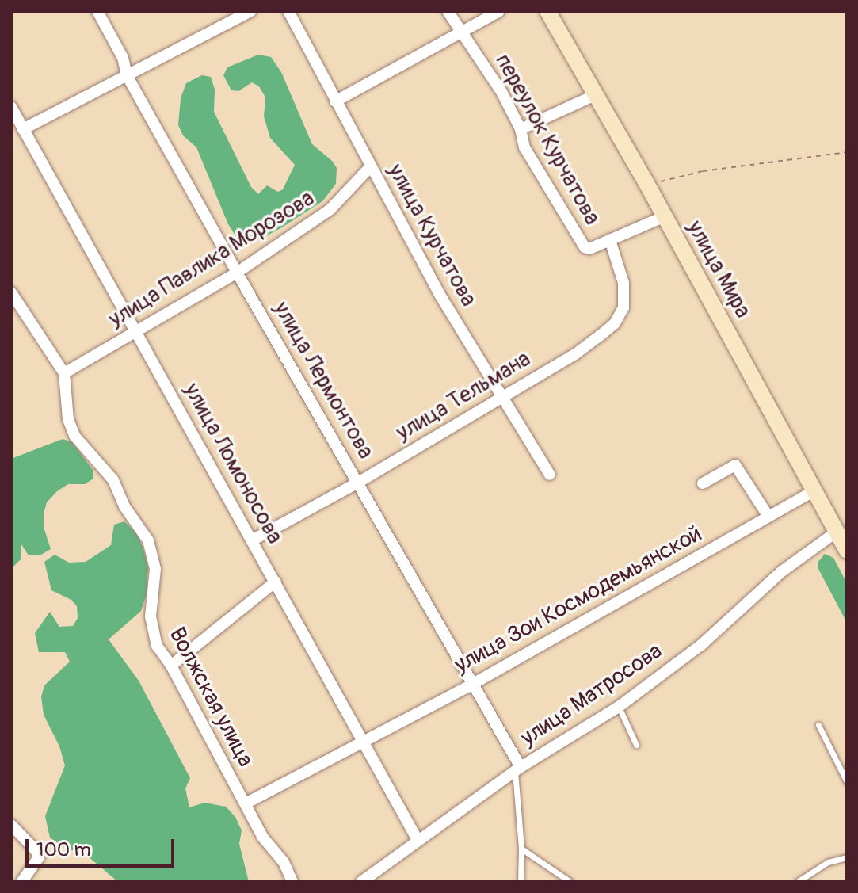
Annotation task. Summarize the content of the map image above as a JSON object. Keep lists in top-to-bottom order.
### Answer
{
  "streets": {
    "main road": ["улица Мира"],
    "street": [
      "переулок Курчатова",
      "улица Курчатова",
      "улица Павлика Морозова",
      "улица Лермонтова",
      "улица Тельмана",
      "улица Ломоносова",
      "улица Зои Космодемьянской",
      "улица Матросова",
      "Волжская улица"
    ]
  },
  "crossings": [
    ["переулок Курчатова", "улица Мира"],
    ["переулок Курчатова", "улица Тельмана"],
    ["улица Курчатова", "улица Павлика Морозова"],
    ["улица Курчатова", "улица Тельмана"],
    ["улица Павлика Морозова", "улица Лермонтова"],
    ["улица Павлика Морозова", "улица Ломоносова"],
    ["улица Павлика Морозова", "Волжская улица"],
    ["улица Мира", "улица Зои Космодемьянской"],
    ["улица Мира", "улица Матросова"],
    ["улица Лермонтова", "улица Тельмана"],
    ["улица Лермонтова", "улица Зои Космодемьянской"],
    ["улица Лермонтова", "улица Матросова"],
    ["улица Тельмана", "улица Ломоносова"],
    ["улица Ломоносова", "улица Зои Космодемьянской"],
    ["улица Ломоносова", "улица Матросова"],
    ["улица Зои Космодемьянской", "Волжская улица"]
  ],
  "scale_bar": "100 m"
}
